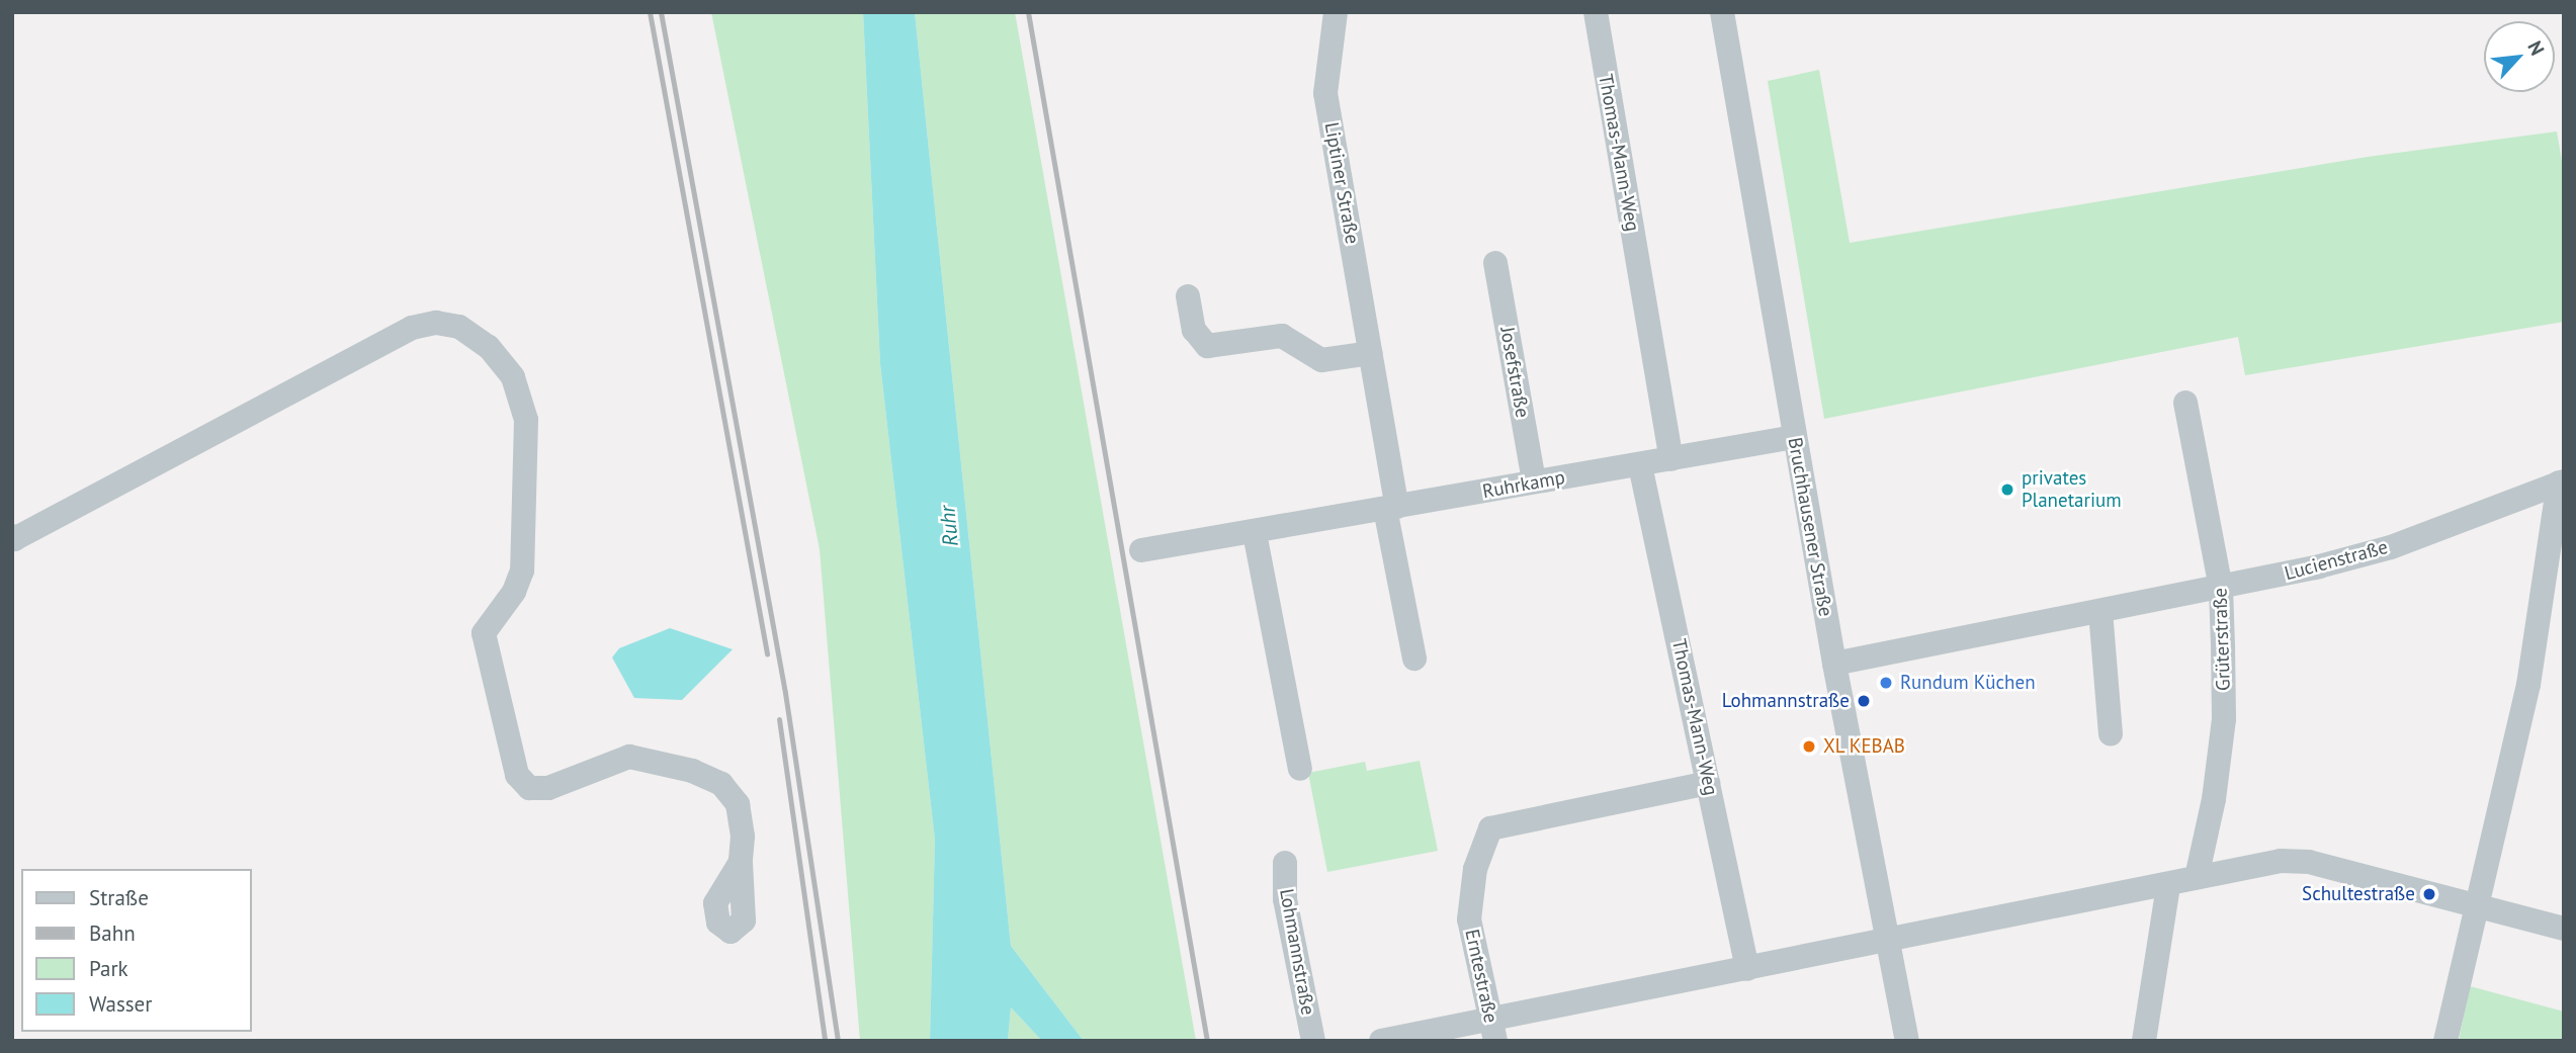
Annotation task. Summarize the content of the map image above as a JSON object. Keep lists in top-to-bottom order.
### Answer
{
  "streets": {
    "street": [
      "Thomas-Mann-Weg",
      "Liptiner Straße",
      "Josefstraße",
      "Ruhrkamp",
      "Bruchhausener Straße",
      "Lucienstraße",
      "Grüterstraße",
      "Lohmannstraße",
      "Erntestraße"
    ]
  },
  "crossings": [
    ["Thomas-Mann-Weg", "Ruhrkamp"],
    ["Thomas-Mann-Weg", "Erntestraße"],
    ["Liptiner Straße", "Ruhrkamp"],
    ["Josefstraße", "Ruhrkamp"],
    ["Ruhrkamp", "Bruchhausener Straße"],
    ["Bruchhausener Straße", "Lucienstraße"],
    ["Lucienstraße", "Grüterstraße"]
  ],
  "water": ["Ruhr"],
  "places": [
    "privates Planetarium",
    "Rundum Küchen",
    "Lohmannstraße",
    "XL KEBAB",
    "Schultestraße"
  ],
  "legend": [
    "Straße",
    "Bahn",
    "Park",
    "Wasser"
  ],
  "north": "top right"
}
